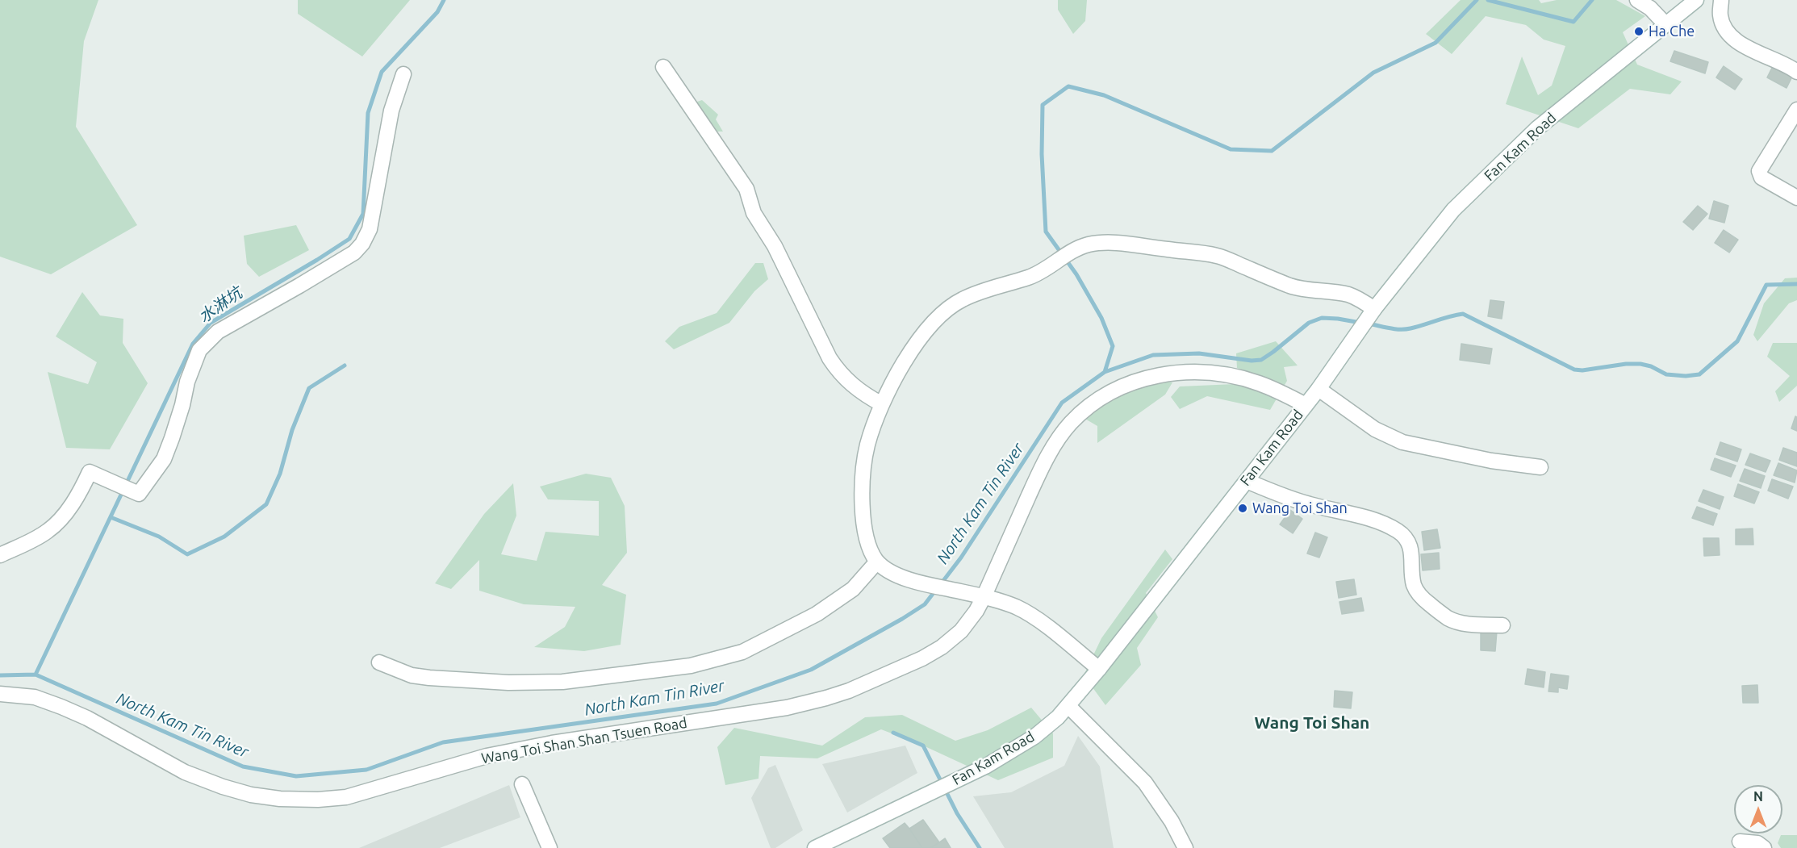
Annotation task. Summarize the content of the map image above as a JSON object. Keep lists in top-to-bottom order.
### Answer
{
  "streets": {
    "street": ["Fan Kam Road", "Wang Toi Shan Shan Tsuen Road"]
  },
  "crossings": [
    ["Fan Kam Road", "Wang Toi Shan Shan Tsuen Road"]
  ],
  "districts": ["Wang Toi Shan"],
  "water": ["水淋坑", "North Kam Tin River"],
  "places": ["Ha Che", "Wang Toi Shan"],
  "north": "top"
}
